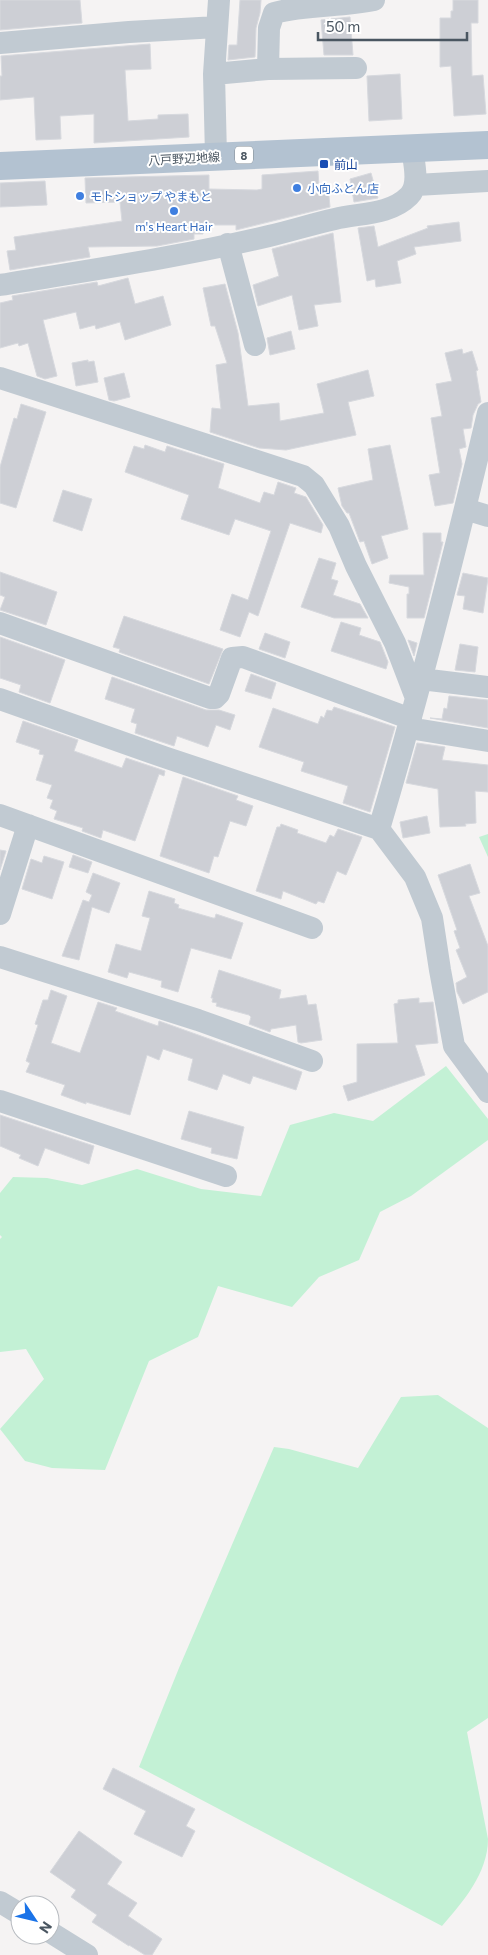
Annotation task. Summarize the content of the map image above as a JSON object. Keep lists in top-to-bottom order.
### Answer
{
  "streets": {
    "main road": ["8", "八戸野辺地線"]
  },
  "places": {
    "transit": ["前山"],
    "other": ["小向ふとん店", "モトショップ やまもと", "m's Heart Hair"]
  },
  "scale_bar": "50 m",
  "north": "bottom right"
}
